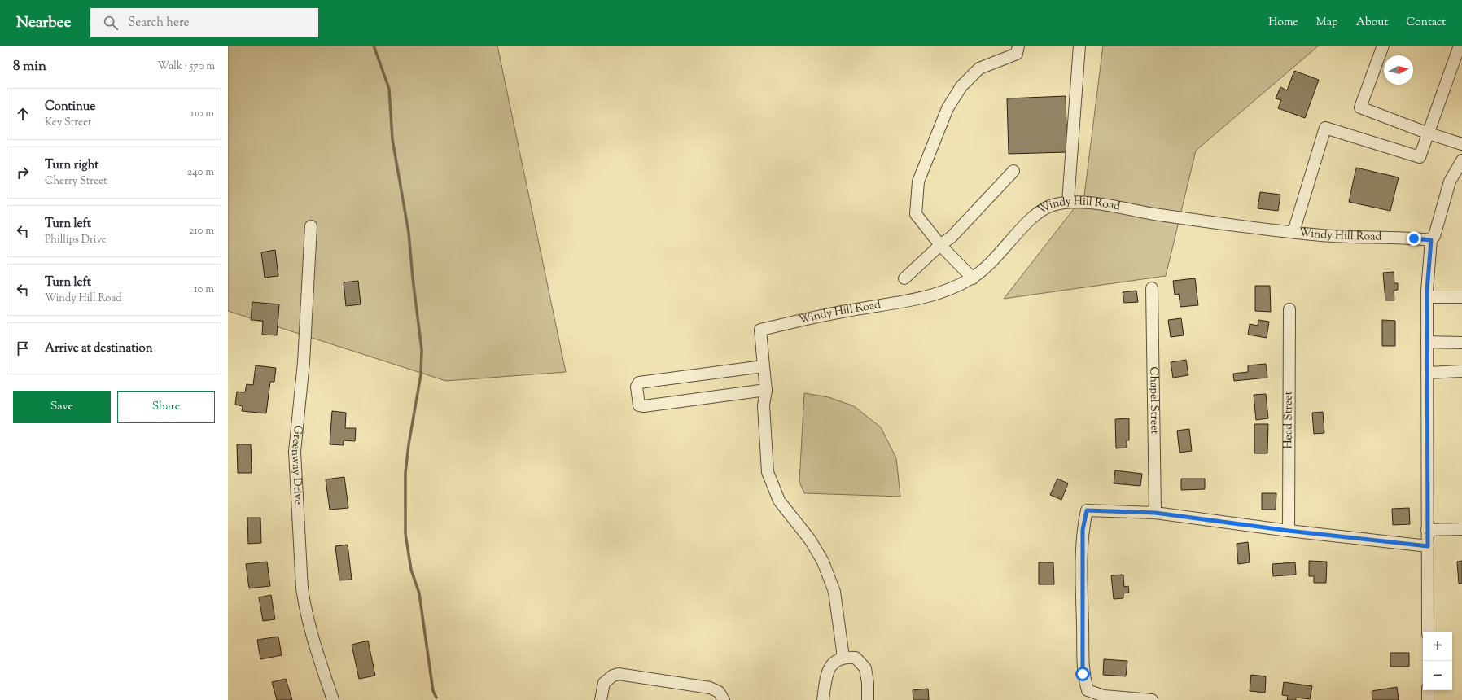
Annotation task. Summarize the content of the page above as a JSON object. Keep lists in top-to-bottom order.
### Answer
{
  "streets": {
    "street": [
      "Windy Hill Road",
      "Chapel Street",
      "Head Street",
      "Greenway Drive"
    ]
  },
  "north": "right",
  "page": {
    "header": "Nearbee",
    "search": "Search here",
    "nav": [
      "Home",
      "Map",
      "About",
      "Contact"
    ],
    "heading": ["8 min", "Walk · 570 m"],
    "list": [
      ["Continue", "Key Street", "110 m"],
      ["Turn right", "Cherry Street", "240 m"],
      ["Turn left", "Phillips Drive", "210 m"],
      ["Turn left", "Windy Hill Road", "10 m"],
      "Arrive at destination"
    ],
    "buttons": ["Save", "Share"],
    "map_buttons": ["+", "−"]
  }
}
